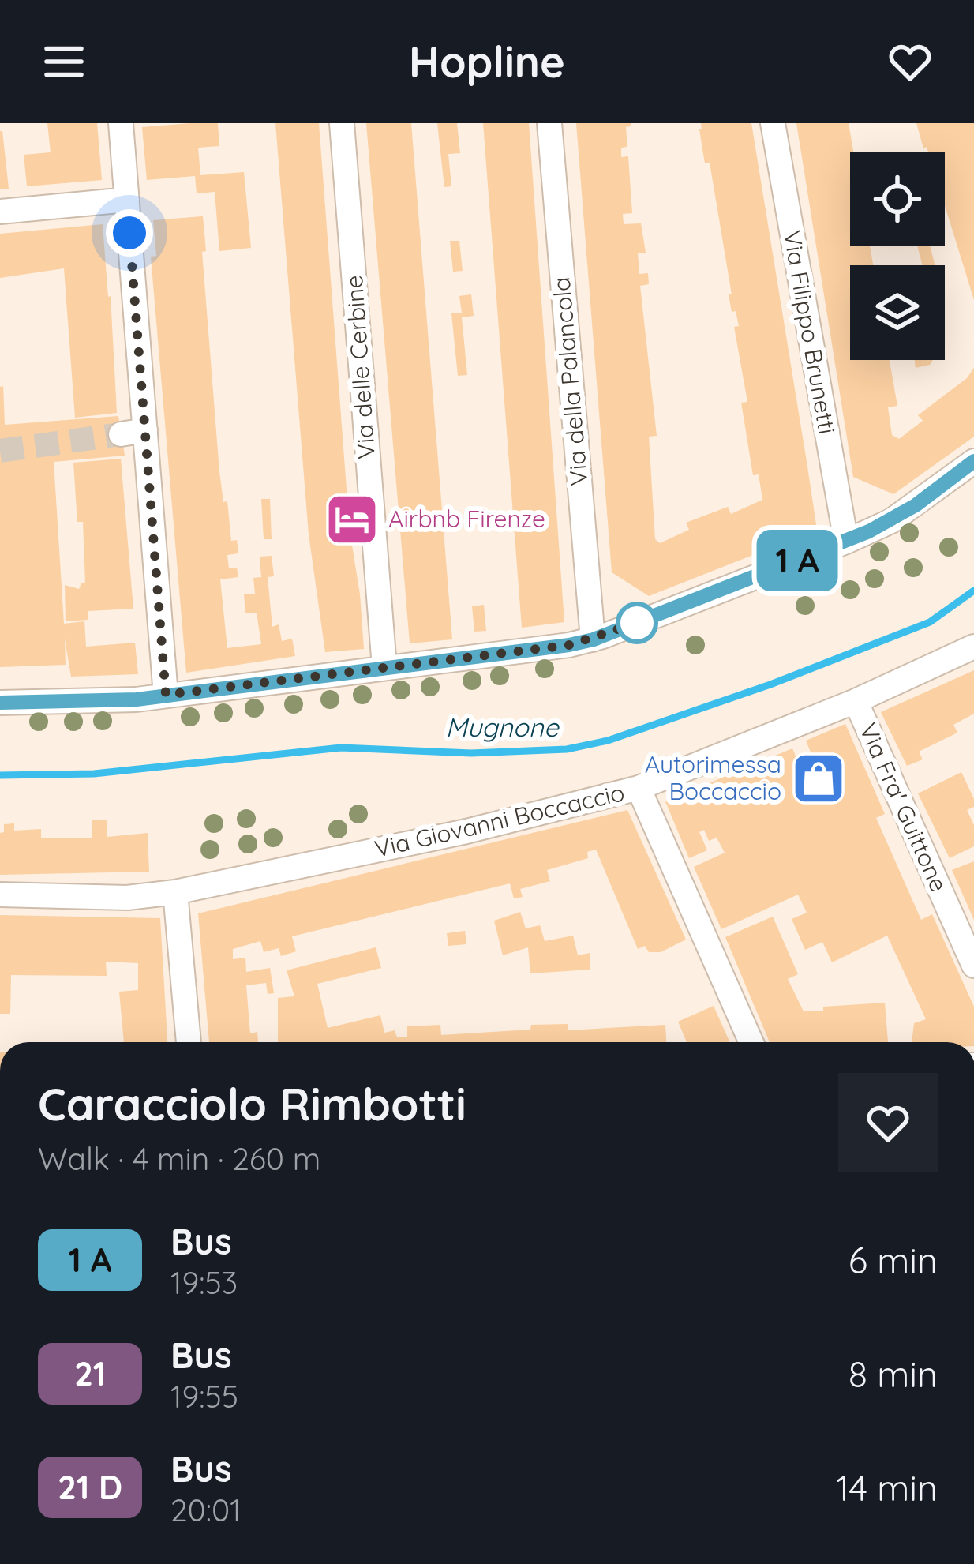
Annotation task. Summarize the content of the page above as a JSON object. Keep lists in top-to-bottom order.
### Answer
{
  "streets": {
    "street": [
      "Via Filippo Brunetti",
      "Via delle Cerbine",
      "Via della Palancola",
      "Via Fra' Guittone",
      "Via Giovanni Boccaccio"
    ]
  },
  "crossings": [
    ["Via Fra' Guittone", "Via Giovanni Boccaccio"]
  ],
  "water": ["Mugnone"],
  "places": {
    "hotel": ["Airbnb Firenze"],
    "shop": ["Autorimessa Boccaccio"]
  },
  "page": {
    "header": "Hopline",
    "on_map": "1 A",
    "heading": ["Caracciolo Rimbotti", "Walk · 4 min · 260 m"],
    "list": [
      {
        "mark": "1 A",
        "name": "Bus",
        "note": "19:53",
        "value": "6 min"
      },
      {
        "mark": "21",
        "name": "Bus",
        "note": "19:55",
        "value": "8 min"
      },
      {
        "mark": "21 D",
        "name": "Bus",
        "note": "20:01",
        "value": "14 min"
      }
    ]
  }
}
